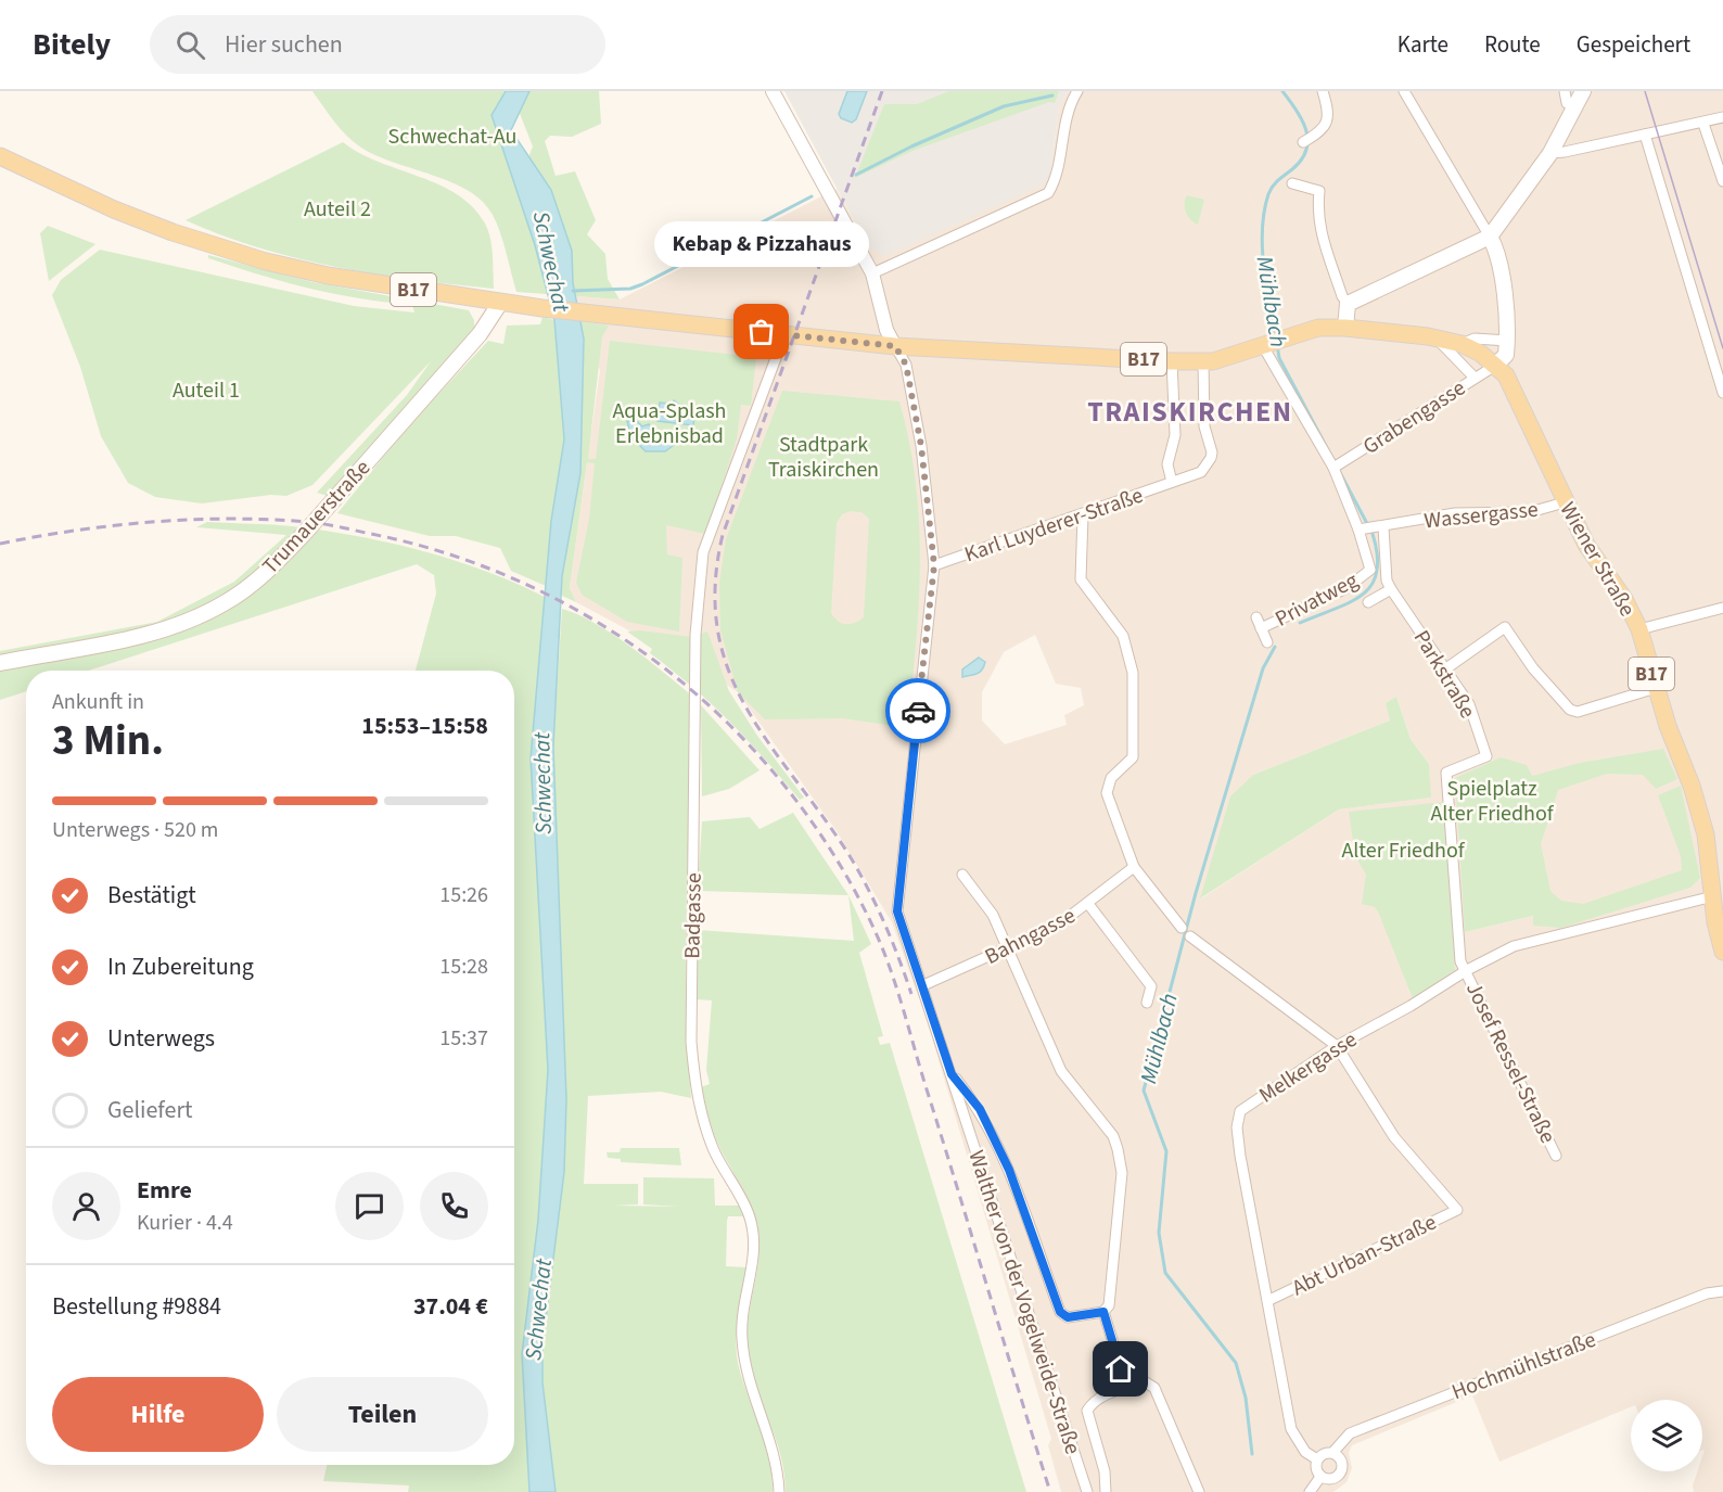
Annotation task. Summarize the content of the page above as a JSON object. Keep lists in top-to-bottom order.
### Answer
{
  "streets": {
    "main road": ["B17", "Trumauerstraße", "Wiener Straße"],
    "street": [
      "Grabengasse",
      "Wassergasse",
      "Karl Luyderer-Straße",
      "Privatweg",
      "Parkstraße",
      "Badgasse",
      "Bahngasse",
      "Josef Ressel-Straße",
      "Melkergasse",
      "Abt Urban-Straße",
      "Walther von der Vogelweide-Straße",
      "Hochmühlstraße"
    ]
  },
  "crossings": [
    ["B17", "Grabengasse"],
    ["B17", "Trumauerstraße"],
    ["B17", "Karl Luyderer-Straße"],
    ["B17", "Wiener Straße"],
    ["B17", "Badgasse"],
    ["B17", "Walther von der Vogelweide-Straße"],
    ["Grabengasse", "Wiener Straße"],
    ["Wassergasse", "Wiener Straße"],
    ["Wassergasse", "Privatweg"],
    ["Karl Luyderer-Straße", "Walther von der Vogelweide-Straße"],
    ["Wiener Straße", "Melkergasse"],
    ["Parkstraße", "Josef Ressel-Straße"],
    ["Parkstraße", "Melkergasse"],
    ["Bahngasse", "Walther von der Vogelweide-Straße"],
    ["Josef Ressel-Straße", "Melkergasse"],
    ["Melkergasse", "Abt Urban-Straße"],
    ["Melkergasse", "Hochmühlstraße"]
  ],
  "districts": ["TRAISKIRCHEN"],
  "water": ["Schwechat", "Mühlbach"],
  "parks": [
    "Schwechat-Au",
    "Auteil 2",
    "Auteil 1",
    "Aqua-Splash Erlebnisbad",
    "Stadtpark Traiskirchen",
    "Spielplatz Alter Friedhof",
    "Alter Friedhof"
  ],
  "places": ["Kebap & Pizzahaus"],
  "page": {
    "header": "Bitely",
    "search": "Hier suchen",
    "nav": ["Karte", "Route", "Gespeichert"],
    "bubble": "Kebap & Pizzahaus",
    "heading": ["3 Min.", "Ankunft in", "15:53–15:58"],
    "panel": [
      "Emre",
      "Kurier · 4.4",
      "Bestellung #9884",
      "37.04 €"
    ],
    "bar": "Unterwegs · 520 m",
    "list": [
      ["Bestätigt", "15:26"],
      ["In Zubereitung", "15:28"],
      ["Unterwegs", "15:37"],
      "Geliefert"
    ],
    "buttons": ["Hilfe", "Teilen"]
  }
}
